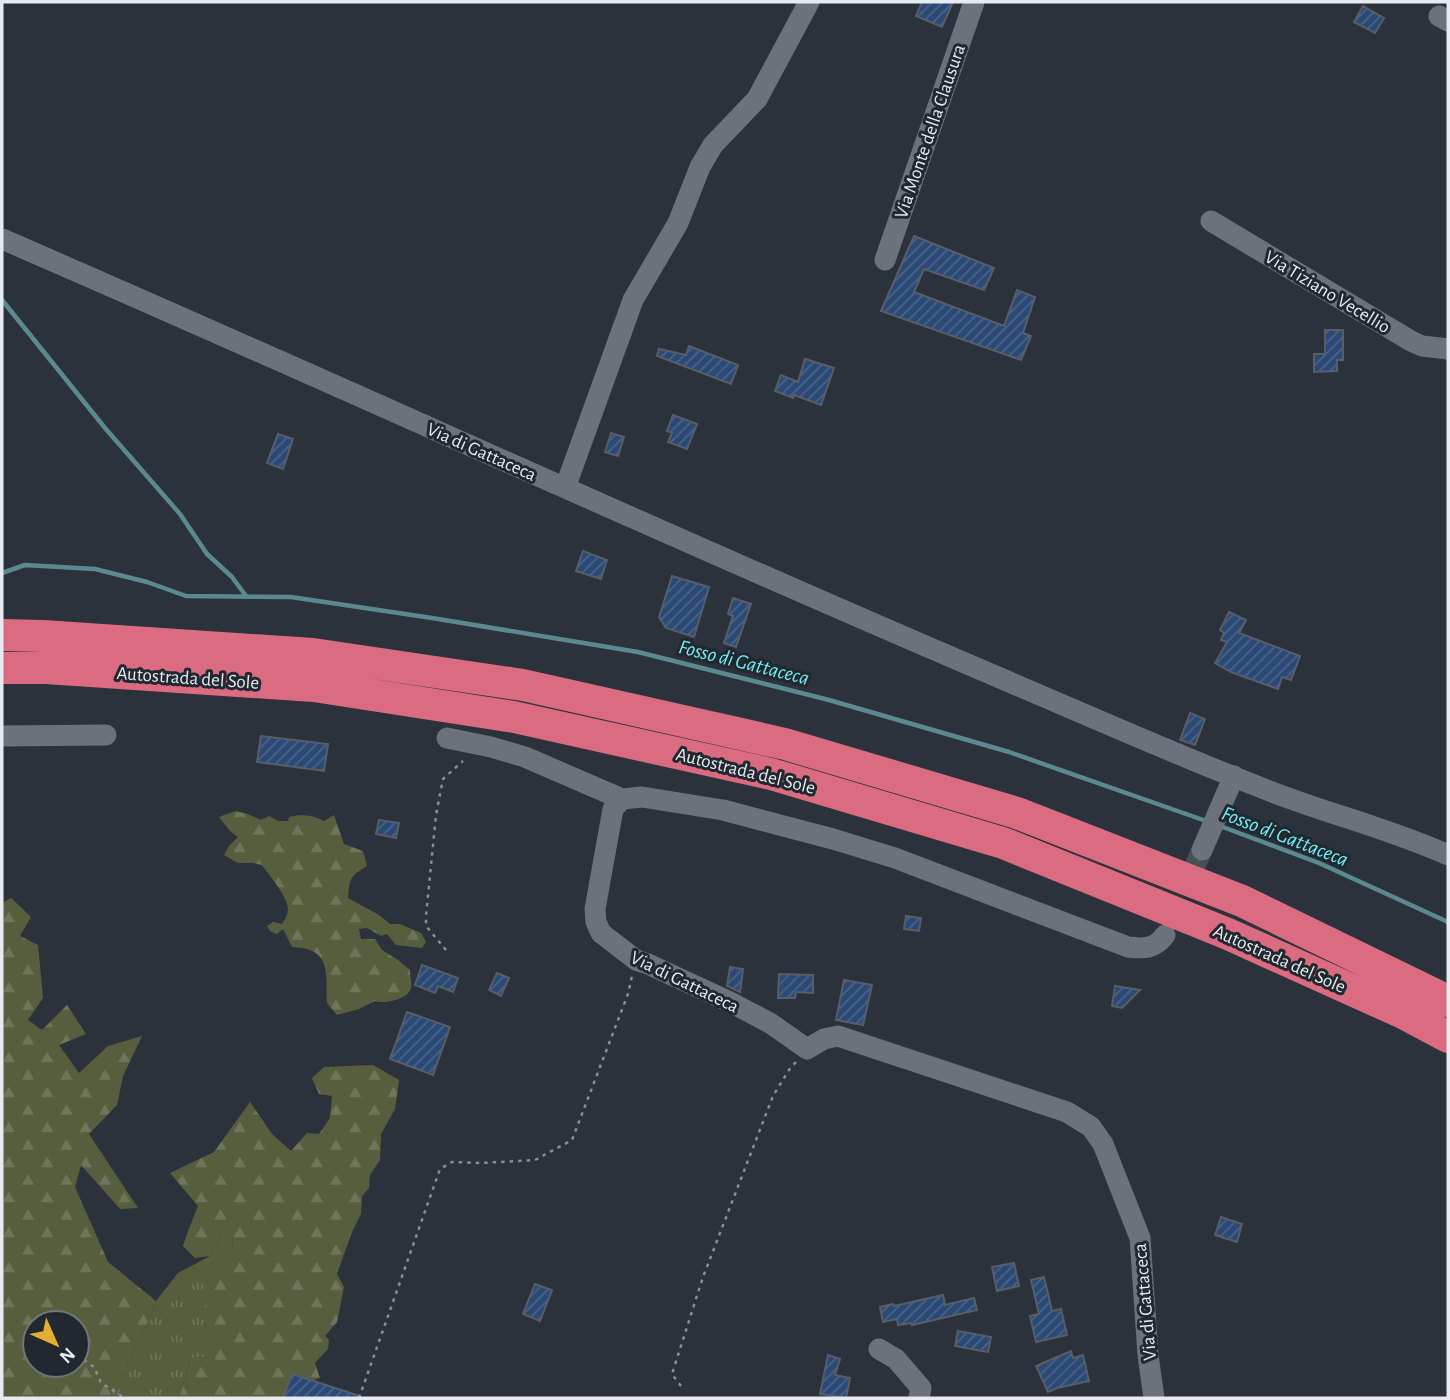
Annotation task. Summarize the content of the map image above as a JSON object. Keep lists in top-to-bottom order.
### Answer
{
  "streets": {
    "highway": ["Autostrada del Sole"],
    "street": ["Via Monte della Clausura", "Via Tiziano Vecellio", "Via di Gattaceca"]
  },
  "water": ["Fosso di Gattaceca"],
  "north": "bottom right"
}
